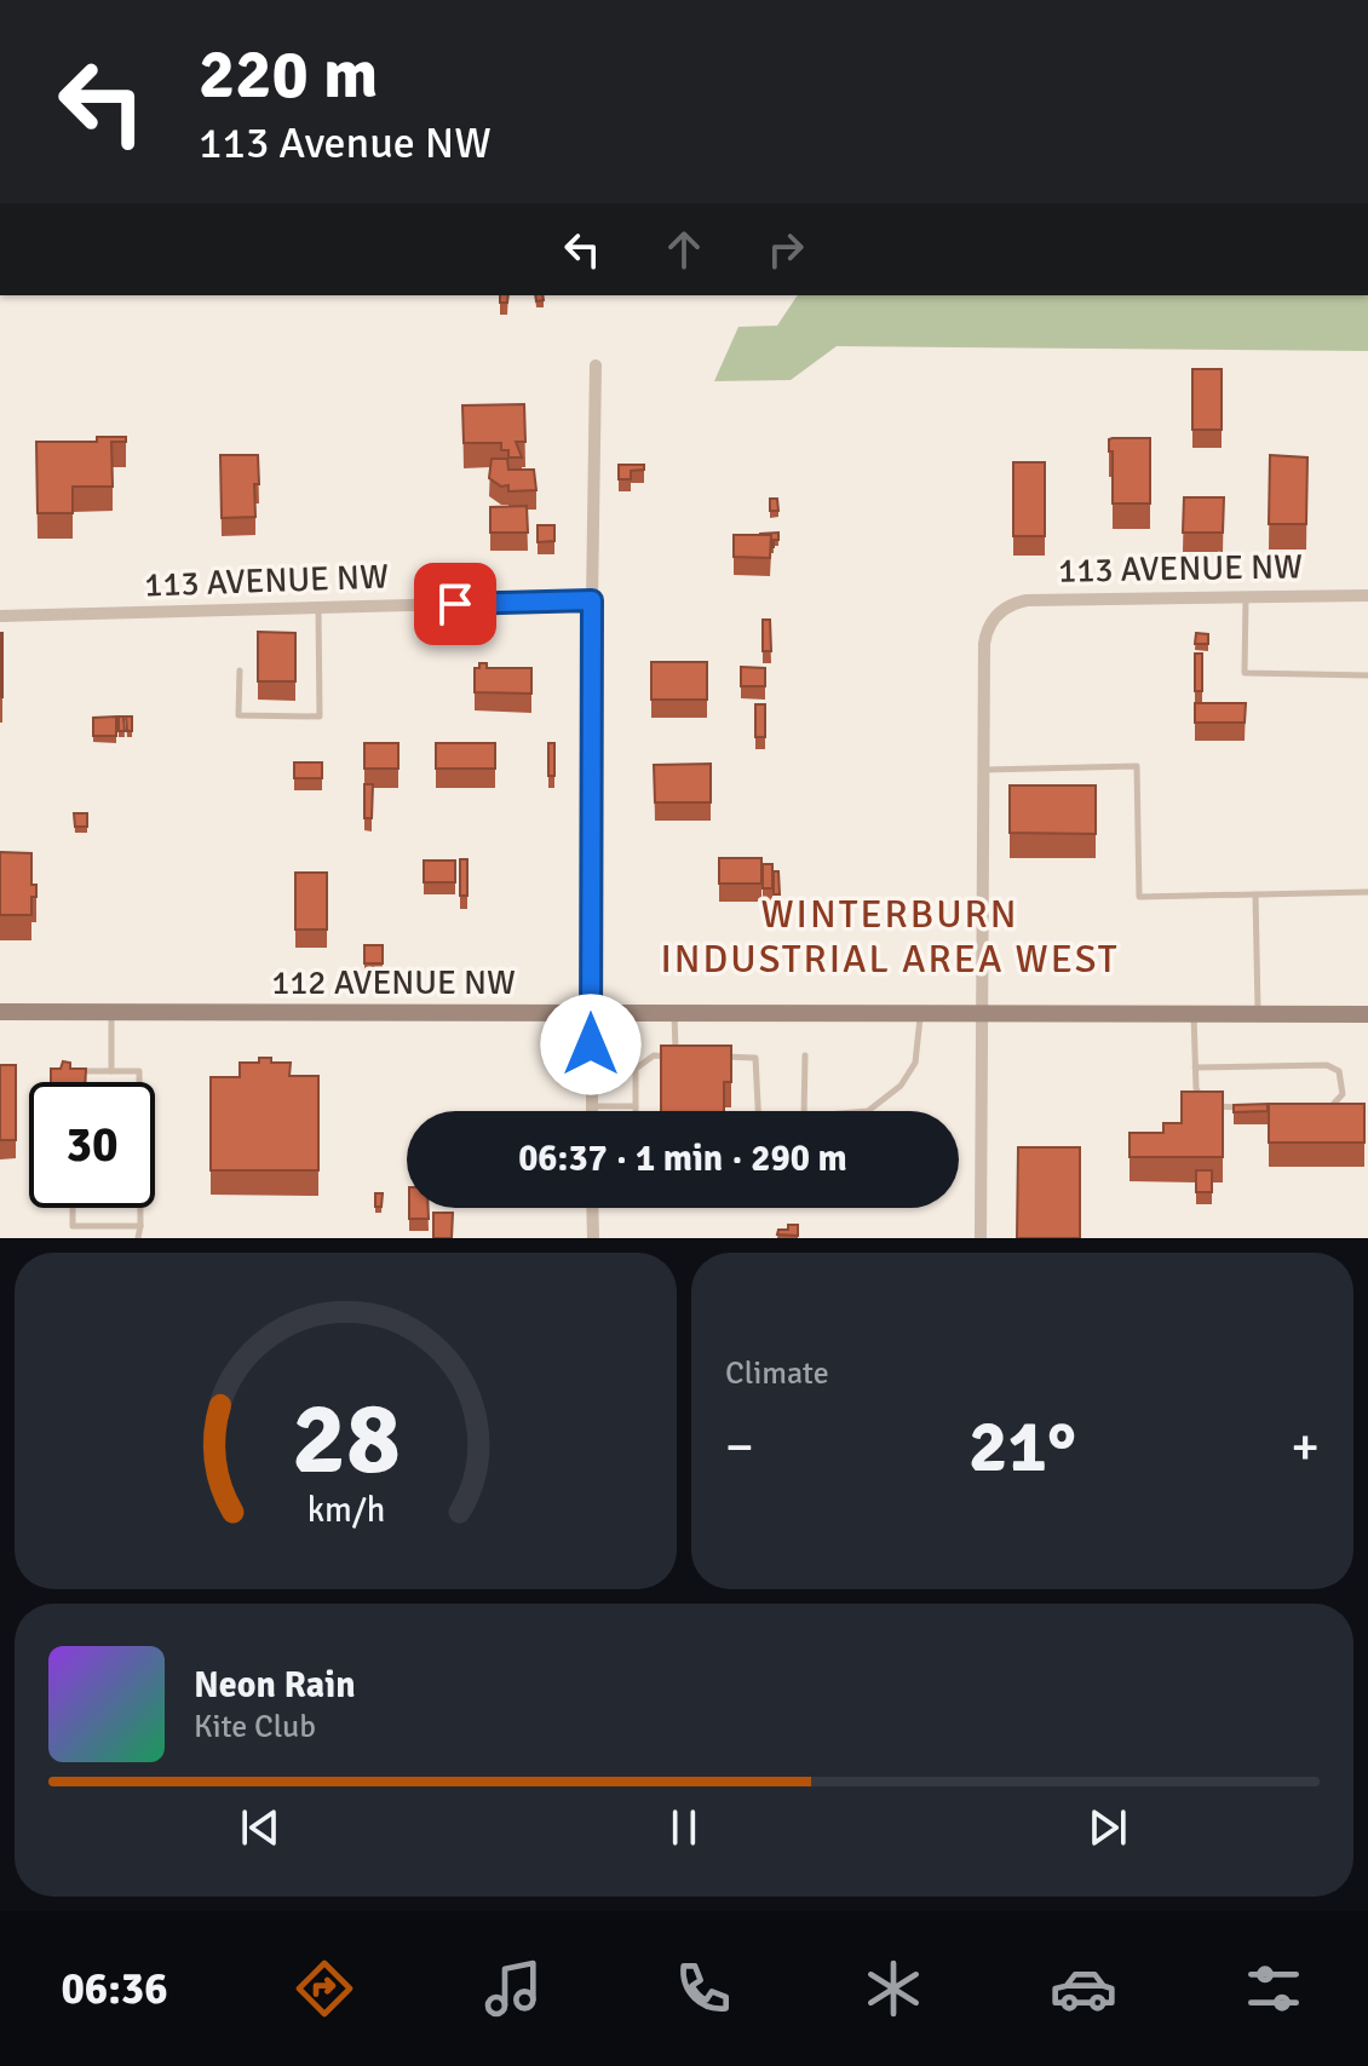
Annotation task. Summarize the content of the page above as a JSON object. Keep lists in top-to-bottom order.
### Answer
{
  "streets": {
    "street": ["113 AVENUE NW", "112 AVENUE NW"]
  },
  "districts": ["WINTERBURN INDUSTRIAL AREA WEST"],
  "page": {
    "turn": ["220 m", "113 Avenue NW"],
    "limit": "30",
    "trip": "06:37 · 1 min · 290 m",
    "tile": "Climate",
    "heat": ["−", "21°", "+"],
    "song": ["Neon Rain", "Kite Club"],
    "tabs": "06:36",
    "gauge": ["28", "km/h"]
  }
}
